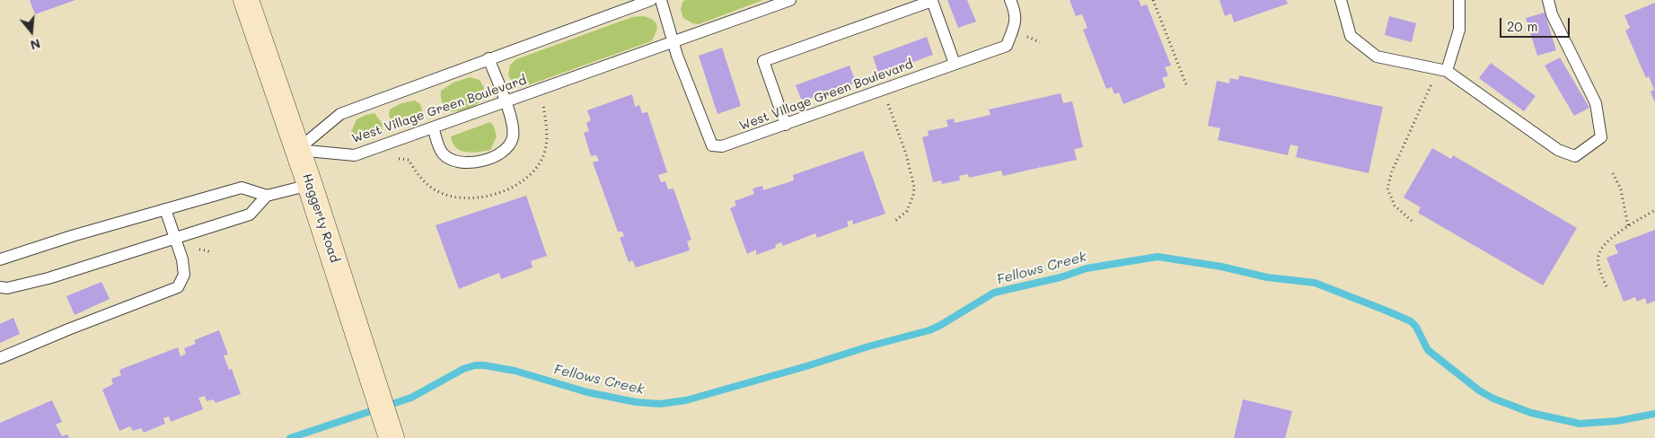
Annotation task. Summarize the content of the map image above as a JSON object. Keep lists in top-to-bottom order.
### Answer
{
  "streets": {
    "main road": ["Haggerty Road"],
    "lane": ["West Village Green Boulevard"]
  },
  "crossings": [
    ["West Village Green Boulevard", "Haggerty Road"]
  ],
  "water": ["Fellows Creek"],
  "scale_bar": "20 m",
  "north": "bottom"
}
